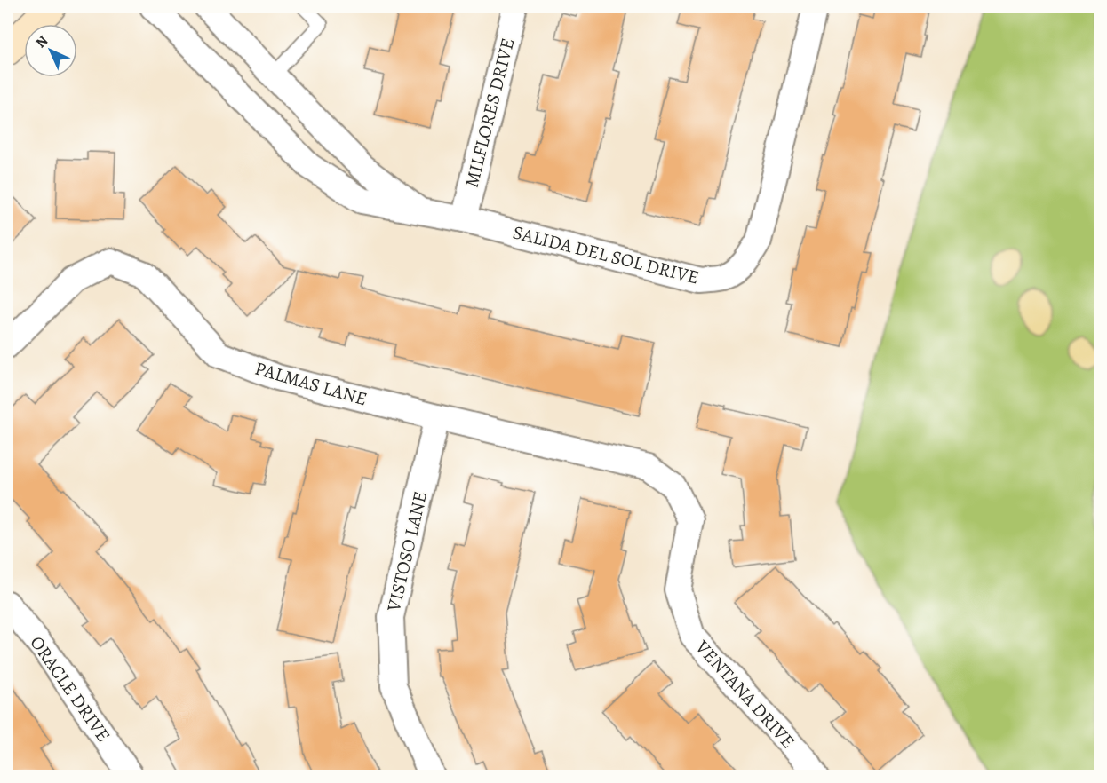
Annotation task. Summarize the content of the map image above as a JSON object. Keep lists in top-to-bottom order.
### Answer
{
  "streets": {
    "street": [
      "MILFLORES DRIVE",
      "SALIDA DEL SOL DRIVE",
      "PALMAS LANE",
      "VISTOSO LANE",
      "ORACLE DRIVE",
      "VENTANA DRIVE"
    ]
  },
  "crossings": [
    ["MILFLORES DRIVE", "SALIDA DEL SOL DRIVE"],
    ["PALMAS LANE", "VISTOSO LANE"],
    ["PALMAS LANE", "VENTANA DRIVE"]
  ],
  "north": "top left"
}
